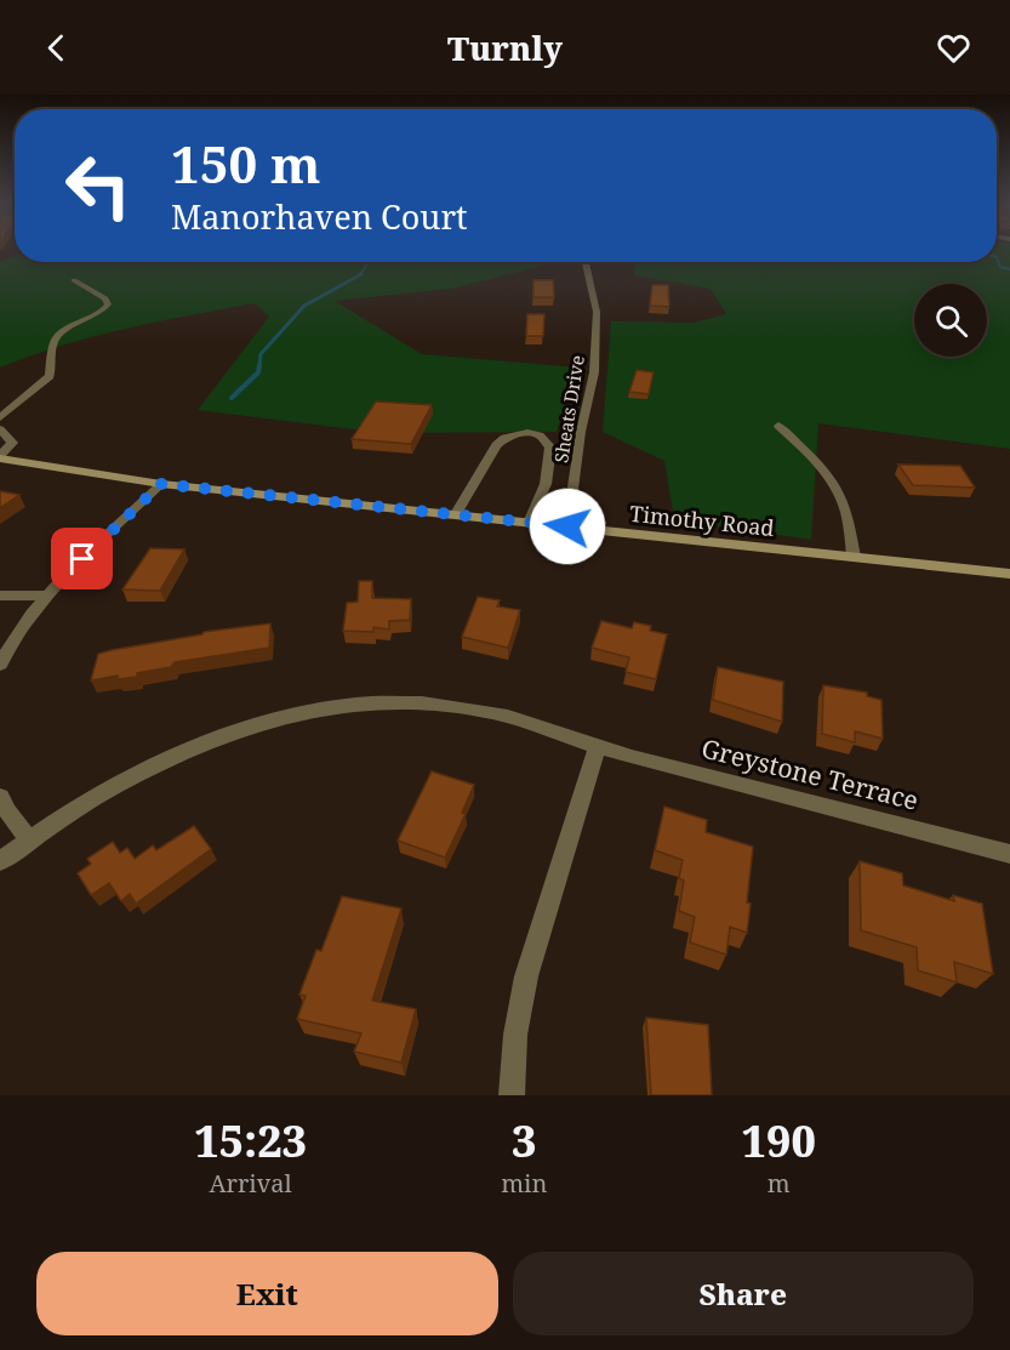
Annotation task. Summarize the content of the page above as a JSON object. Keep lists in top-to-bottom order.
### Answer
{
  "streets": {
    "main road": ["Timothy Road"],
    "street": ["Sheats Drive", "Greystone Terrace"]
  },
  "crossings": [
    ["Sheats Drive", "Timothy Road"]
  ],
  "page": {
    "header": "Turnly",
    "turn": ["150 m", "Manorhaven Court"],
    "eta": [
      "15:23",
      "Arrival",
      "3",
      "min",
      "190",
      "m"
    ],
    "buttons": ["Exit", "Share"]
  }
}
